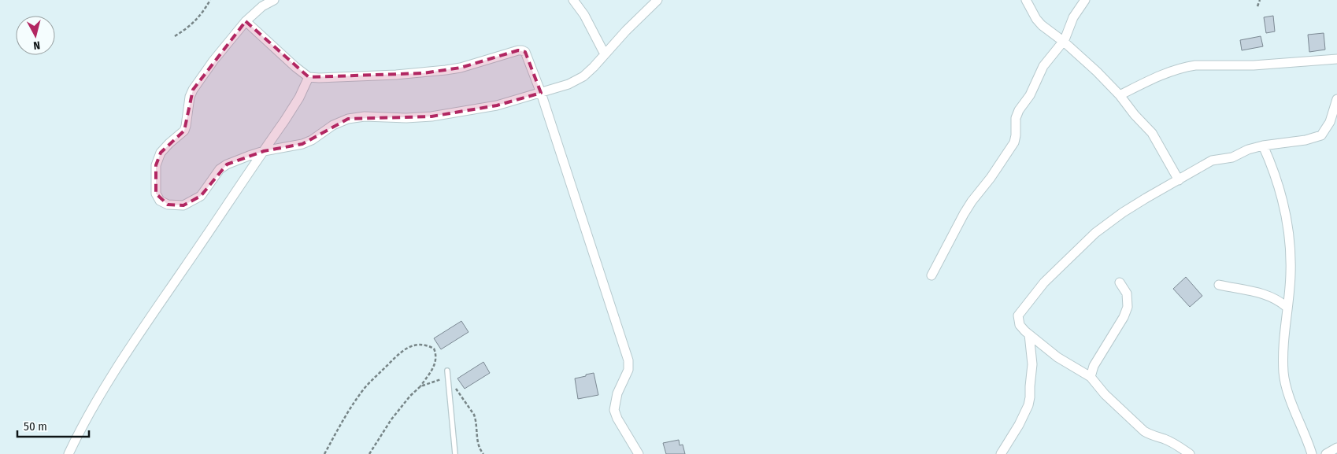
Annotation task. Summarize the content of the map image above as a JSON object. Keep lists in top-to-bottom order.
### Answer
{
  "scale_bar": "50 m",
  "north": "bottom"
}
